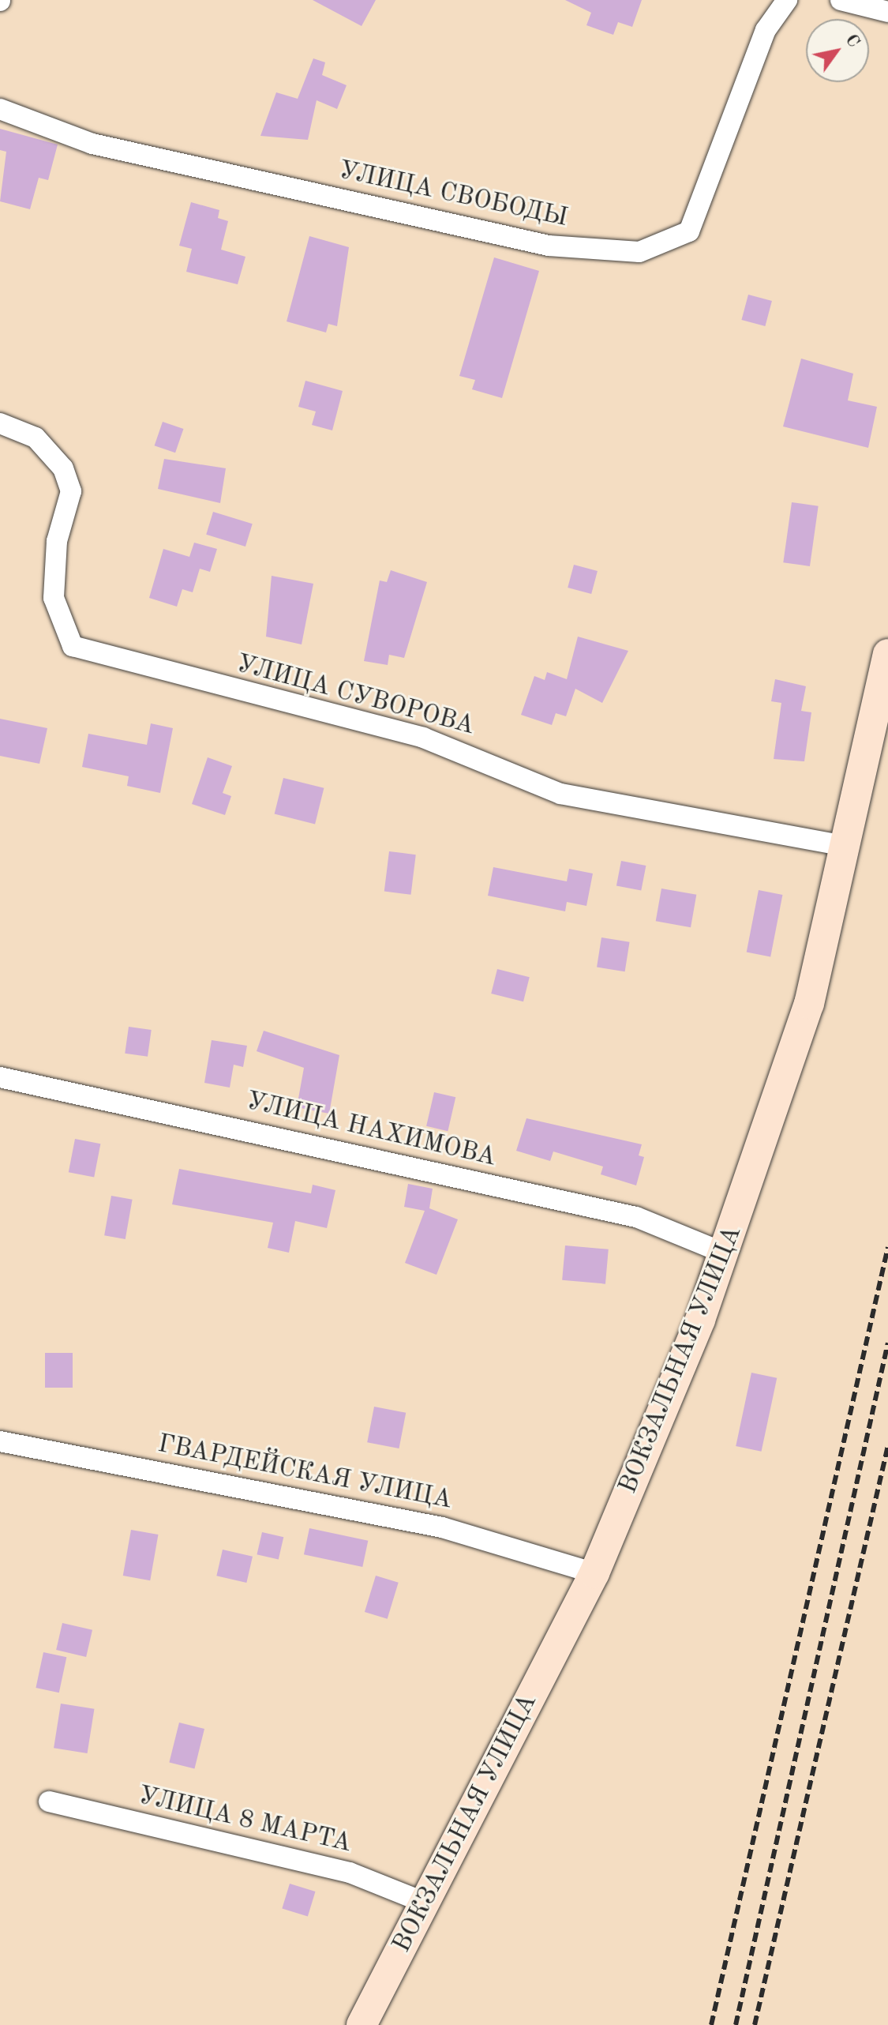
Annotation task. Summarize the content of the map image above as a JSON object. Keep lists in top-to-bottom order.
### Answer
{
  "streets": {
    "main road": ["ВОКЗАЛЬНАЯ УЛИЦА"],
    "street": [
      "УЛИЦА СВОБОДЫ",
      "УЛИЦА СУВОРОВА",
      "УЛИЦА НАХИМОВА",
      "ГВАРДЕЙСКАЯ УЛИЦА",
      "УЛИЦА 8 МАРТА"
    ]
  },
  "crossings": [
    ["УЛИЦА СУВОРОВА", "ВОКЗАЛЬНАЯ УЛИЦА"],
    ["УЛИЦА НАХИМОВА", "ВОКЗАЛЬНАЯ УЛИЦА"],
    ["ВОКЗАЛЬНАЯ УЛИЦА", "ГВАРДЕЙСКАЯ УЛИЦА"],
    ["ВОКЗАЛЬНАЯ УЛИЦА", "УЛИЦА 8 МАРТА"]
  ],
  "north": "top right"
}
